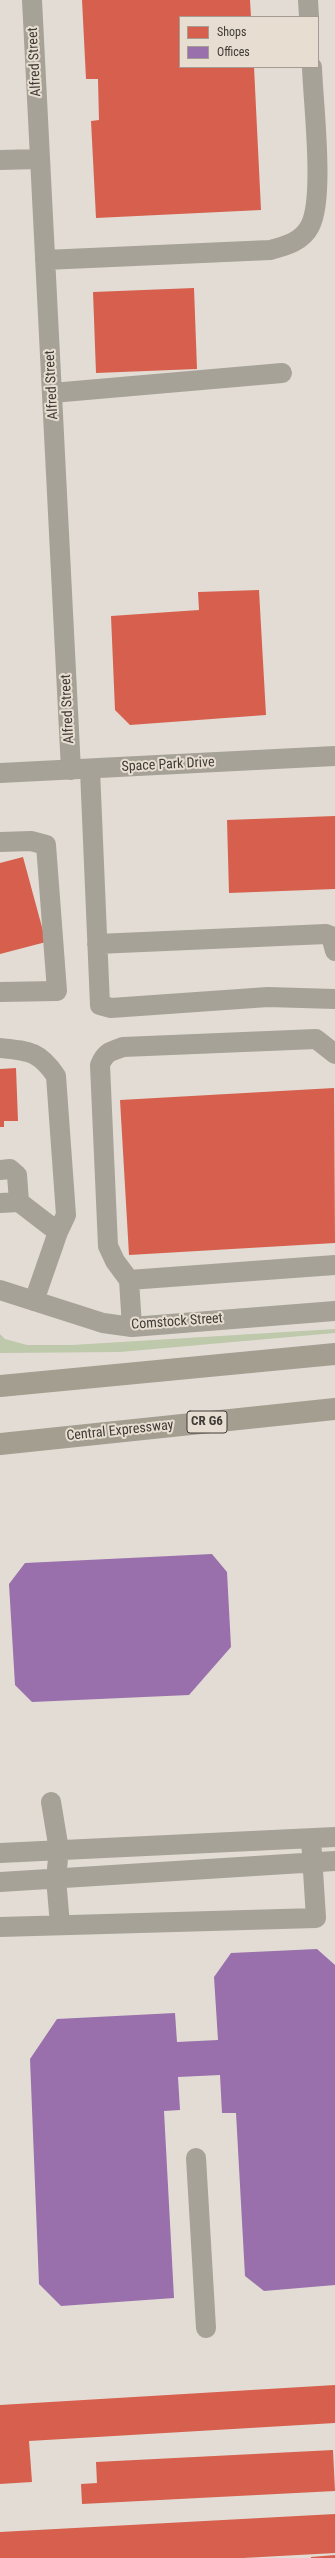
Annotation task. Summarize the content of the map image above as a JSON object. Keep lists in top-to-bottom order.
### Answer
{
  "streets": {
    "highway": ["CR G6", "Central Expressway"],
    "street": ["Alfred Street", "Space Park Drive", "Comstock Street"]
  },
  "crossings": [
    ["Alfred Street", "Space Park Drive"]
  ],
  "legend": ["Shops", "Offices"]
}
